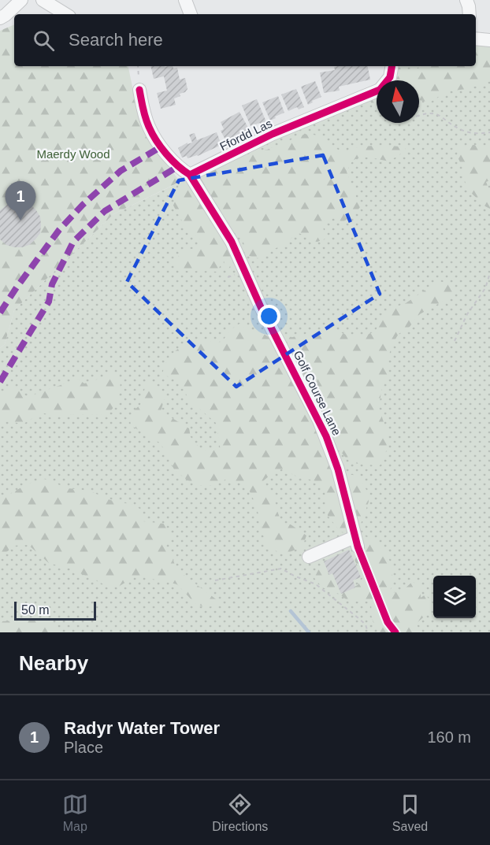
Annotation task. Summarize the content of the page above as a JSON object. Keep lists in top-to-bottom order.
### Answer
{
  "streets": {
    "street": ["Ffordd Las", "Golf Course Lane"]
  },
  "crossings": [
    ["Ffordd Las", "Golf Course Lane"]
  ],
  "parks": ["Maerdy Wood"],
  "scale_bar": "50 m",
  "north": "top",
  "page": {
    "search": "Search here",
    "pins": "1",
    "scale": "50 m",
    "heading": "Nearby",
    "list": [
      {
        "mark": "1",
        "name": "Radyr Water Tower",
        "note": "Place",
        "value": "160 m"
      }
    ],
    "nav": ["Map", "Directions", "Saved"]
  }
}
